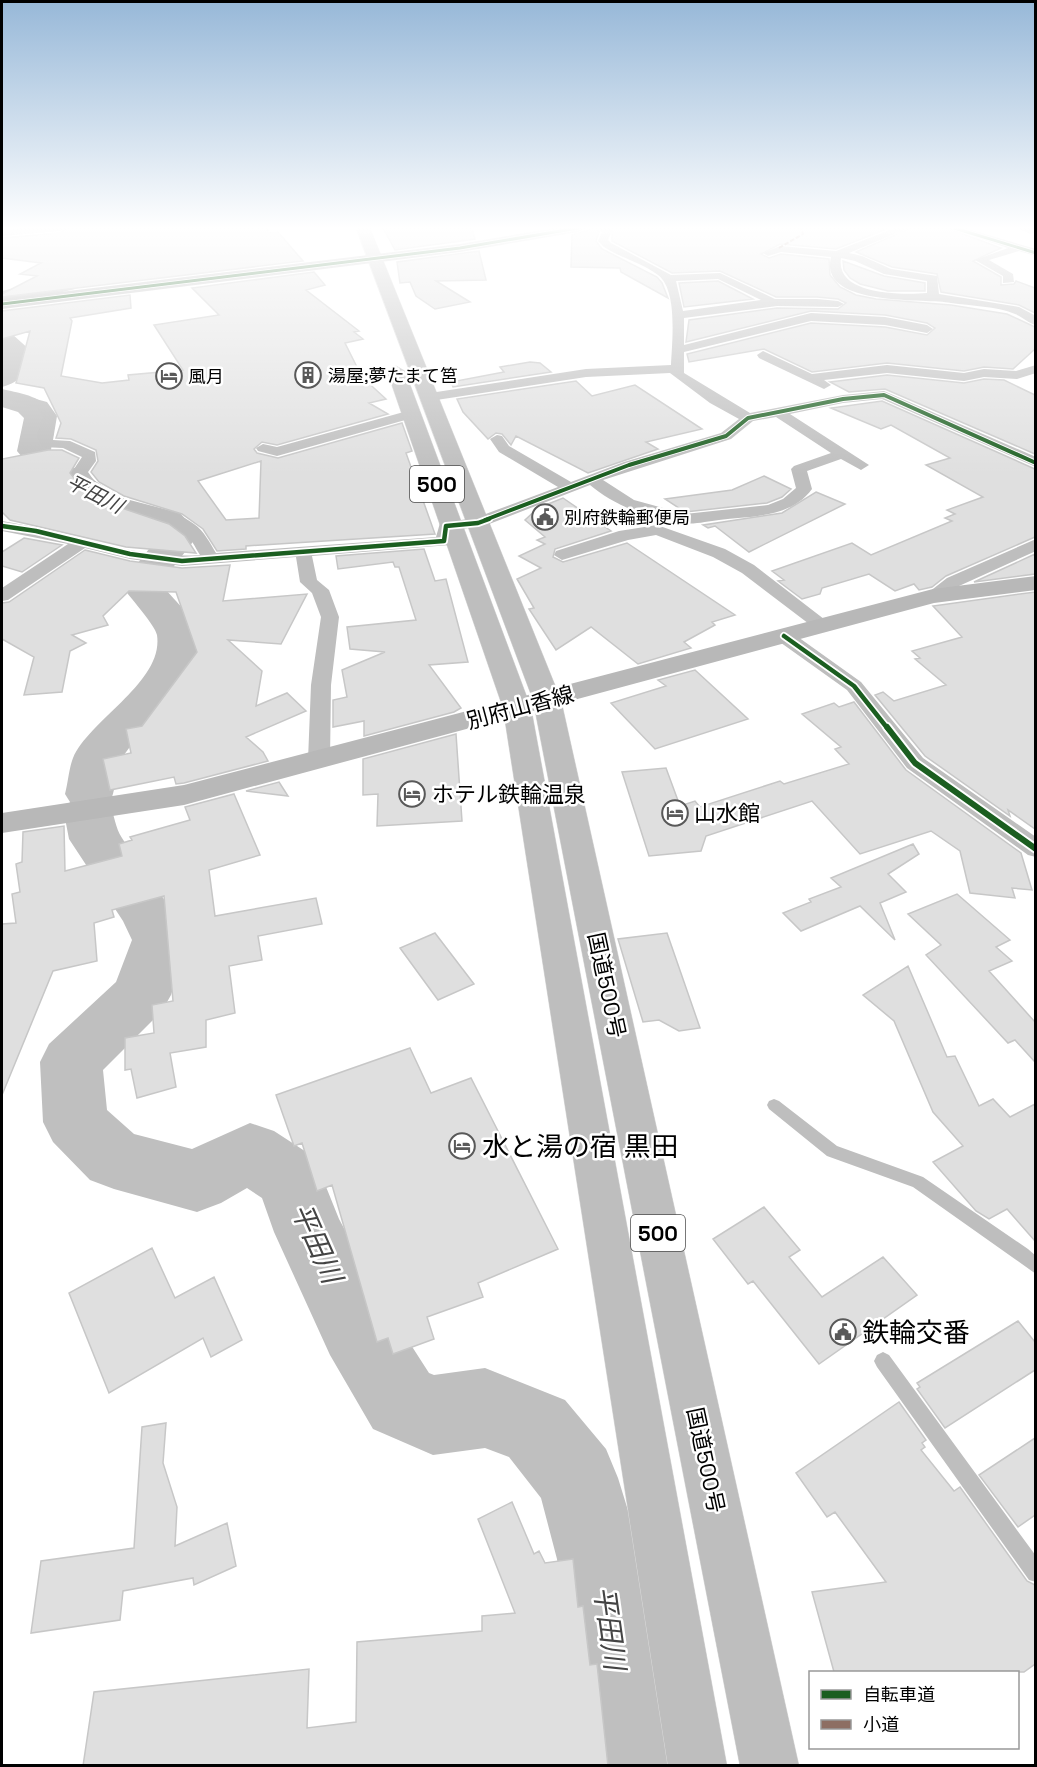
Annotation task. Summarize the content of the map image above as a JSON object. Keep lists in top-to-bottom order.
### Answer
{
  "streets": {
    "highway": ["500", "国道500号"],
    "main road": ["別府山香線"]
  },
  "crossings": [
    ["別府山香線", "国道500号"]
  ],
  "water": ["平田川"],
  "places": {
    "building": ["湯屋;夢たまて筥"],
    "hotel": [
      "風月",
      "ホテル鉄輪温泉",
      "山水館",
      "水と湯の宿 黒田"
    ],
    "public building": ["別府鉄輪郵便局", "鉄輪交番"]
  },
  "legend": ["自転車道", "小道"]
}
